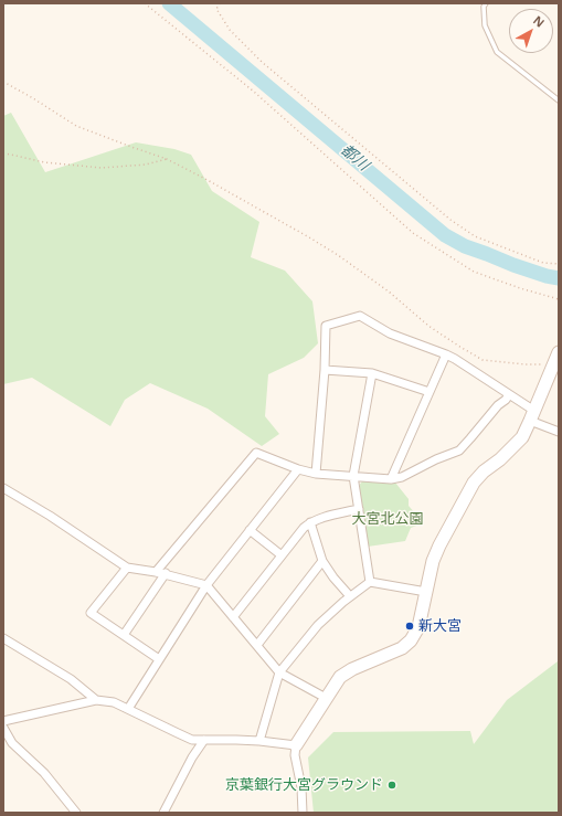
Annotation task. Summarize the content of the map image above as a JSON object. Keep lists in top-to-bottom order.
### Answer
{
  "water": ["都川"],
  "parks": ["大宮北公園"],
  "places": ["新大宮", "京葉銀行大宮グラウンド"],
  "north": "top right"
}
